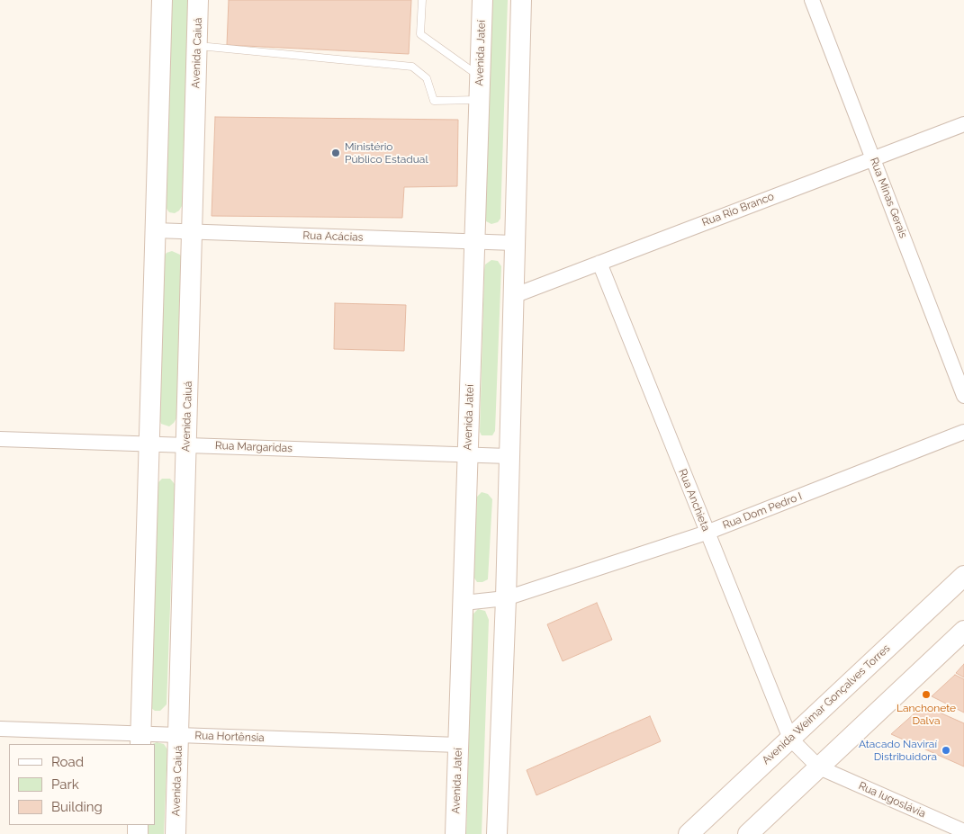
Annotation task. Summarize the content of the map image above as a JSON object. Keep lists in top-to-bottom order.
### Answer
{
  "streets": {
    "main road": ["Avenida Caiuá", "Avenida Jateí", "Avenida Weimar Gonçalves Torres"],
    "street": [
      "Rua Minas Gerais",
      "Rua Rio Branco",
      "Rua Acácias",
      "Rua Margaridas",
      "Rua Anchieta",
      "Rua Dom Pedro I",
      "Rua Hortênsia",
      "Rua Iugoslávia"
    ]
  },
  "crossings": [
    ["Avenida Caiuá", "Rua Acácias"],
    ["Avenida Caiuá", "Rua Margaridas"],
    ["Avenida Caiuá", "Rua Hortênsia"],
    ["Avenida Jateí", "Rua Acácias"],
    ["Avenida Jateí", "Rua Margaridas"],
    ["Avenida Jateí", "Rua Dom Pedro I"],
    ["Avenida Jateí", "Rua Hortênsia"],
    ["Rua Minas Gerais", "Rua Rio Branco"],
    ["Rua Rio Branco", "Rua Anchieta"],
    ["Rua Anchieta", "Rua Dom Pedro I"],
    ["Rua Anchieta", "Avenida Weimar Gonçalves Torres"]
  ],
  "places": ["Ministério Público Estadual", "Lanchonete Dalva", "Atacado Naviraí Distribuidora"],
  "legend": ["Road", "Park", "Building"]
}
